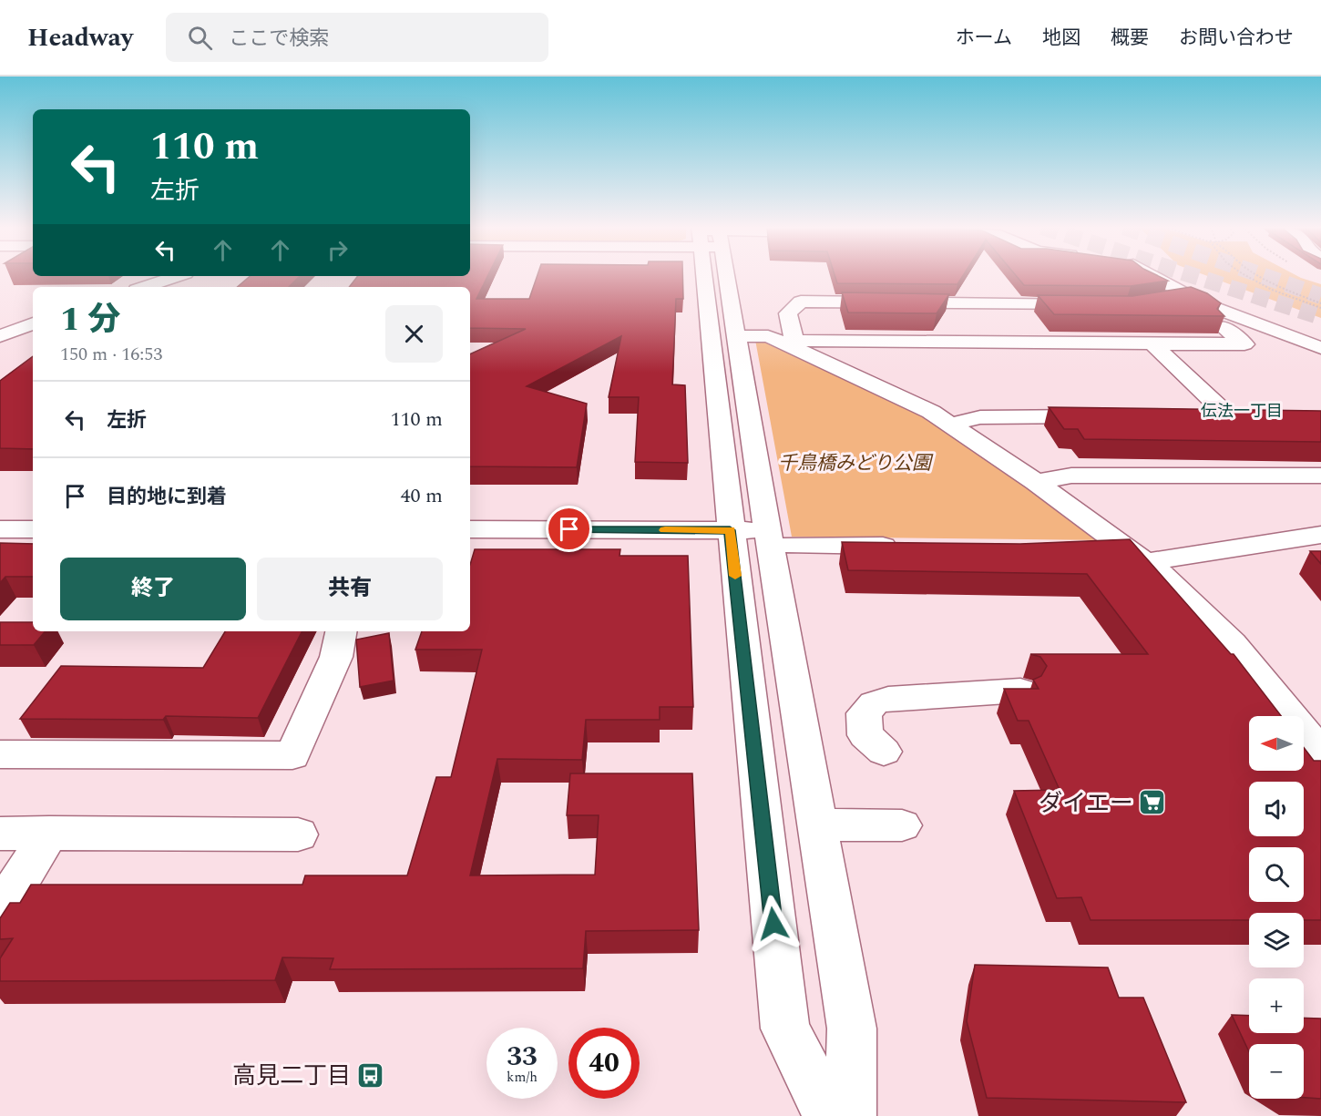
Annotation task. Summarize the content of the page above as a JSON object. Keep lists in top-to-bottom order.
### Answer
{
  "districts": ["伝法一丁目"],
  "parks": ["千鳥橋みどり公園"],
  "places": {
    "supermarket": ["ダイエー"],
    "bus stop": ["高見二丁目"]
  },
  "north": "left",
  "page": {
    "header": "Headway",
    "search": "ここで検索",
    "nav": [
      "ホーム",
      "地図",
      "概要",
      "お問い合わせ"
    ],
    "turn": ["110 m", "左折"],
    "heading": ["1 分", "150 m · 16:53"],
    "list": [
      {
        "name": "左折",
        "value": "110 m"
      },
      {
        "name": "目的地に到着",
        "value": "40 m"
      }
    ],
    "buttons": ["終了", "共有"],
    "map_buttons": ["+", "−"],
    "speed": "33 km/h",
    "limit": "40"
  }
}
